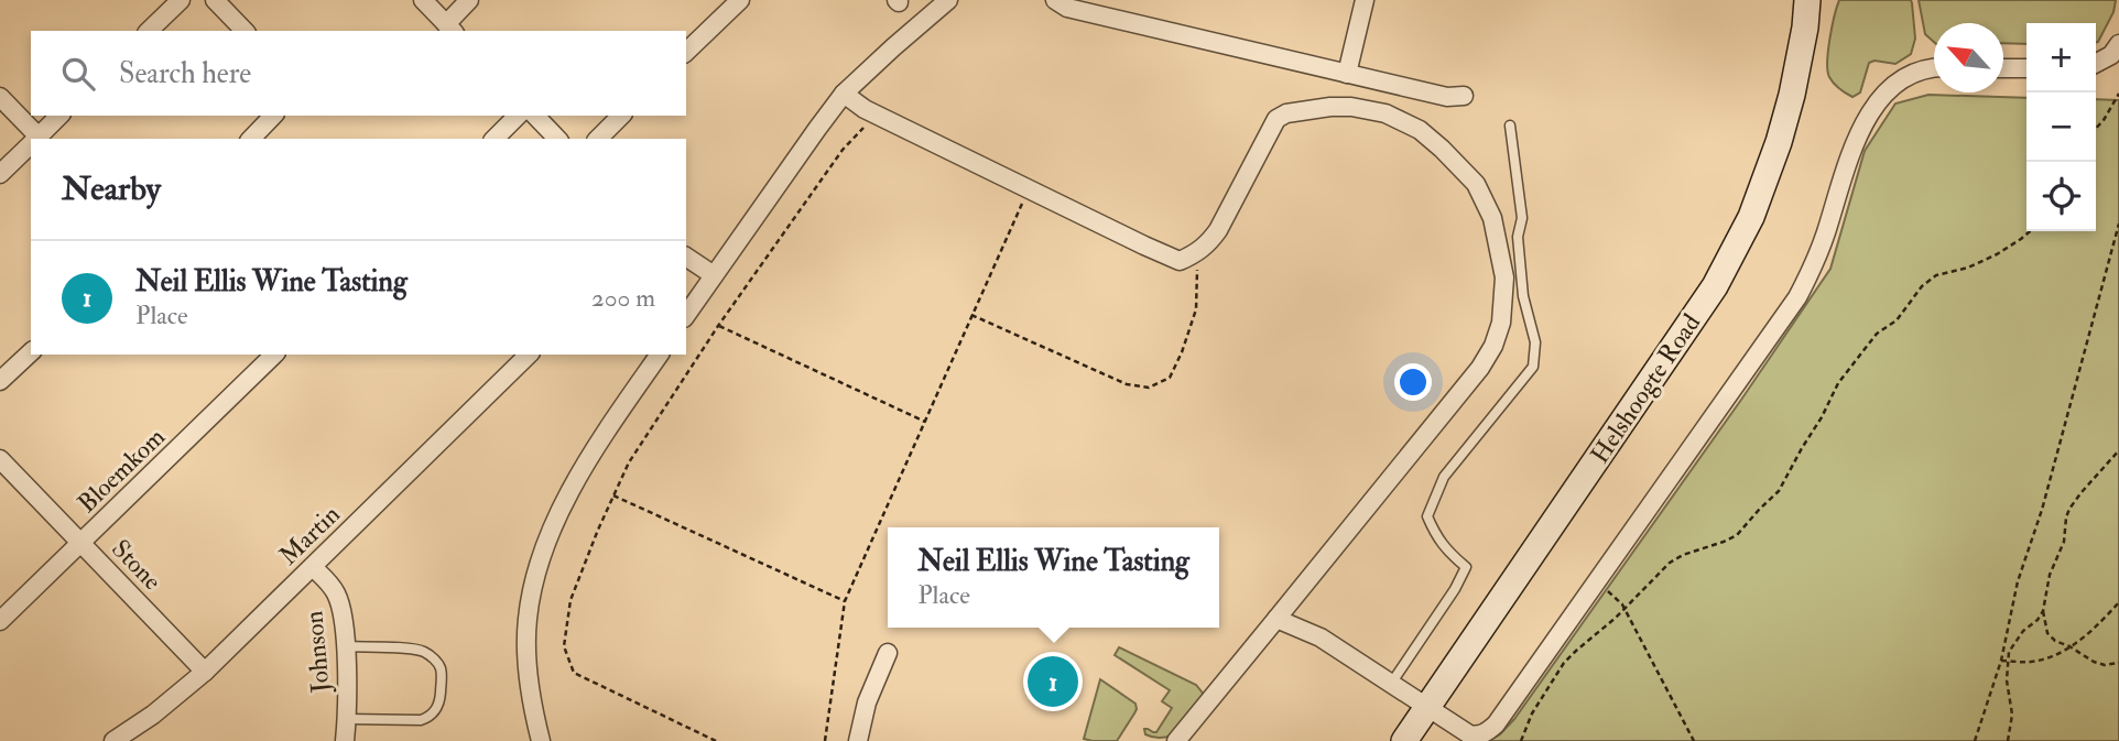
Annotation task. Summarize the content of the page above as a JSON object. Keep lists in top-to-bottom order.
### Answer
{
  "streets": {
    "main road": ["Helshoogte Road"],
    "street": [
      "Bloemkom",
      "Martin",
      "Stone",
      "Johnson"
    ]
  },
  "crossings": [
    ["Bloemkom", "Stone"],
    ["Martin", "Stone"],
    ["Martin", "Johnson"]
  ],
  "north": "top left",
  "page": {
    "map_buttons": ["+", "−"],
    "search": "Search here",
    "heading": "Nearby",
    "list": [
      {
        "mark": "1",
        "name": "Neil Ellis Wine Tasting",
        "note": "Place",
        "value": "200 m"
      }
    ],
    "popup": ["Neil Ellis Wine Tasting", "Place"],
    "pins": "1"
  }
}
